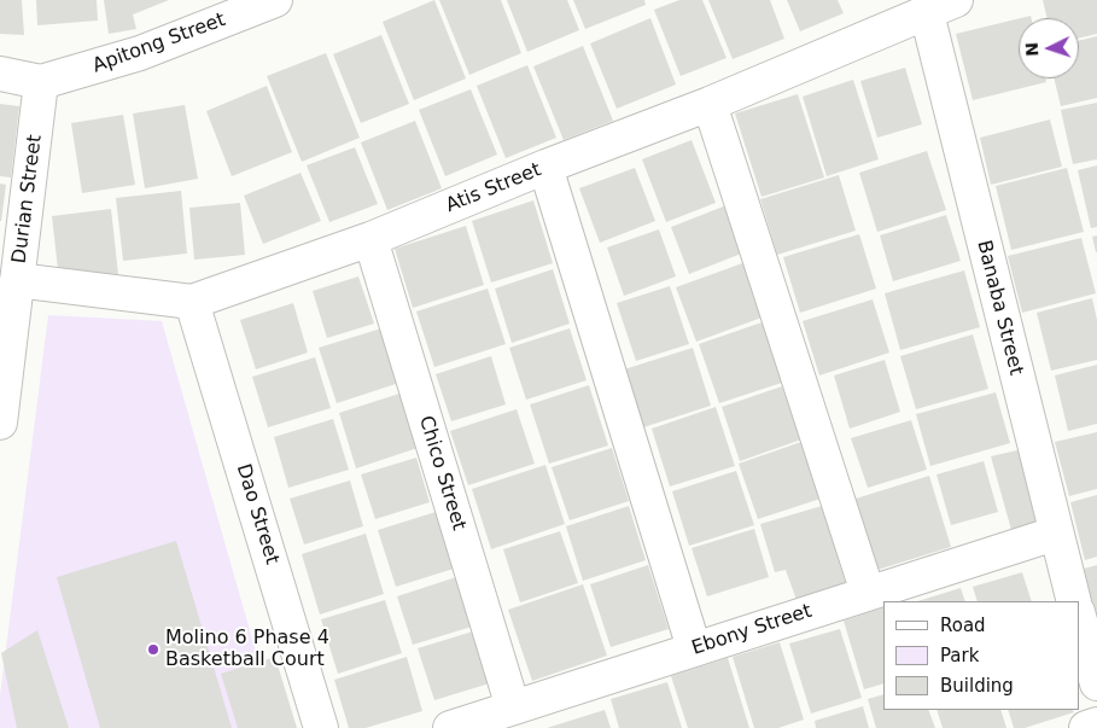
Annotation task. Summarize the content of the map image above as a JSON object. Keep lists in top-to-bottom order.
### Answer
{
  "streets": {
    "street": [
      "Apitong Street",
      "Atis Street",
      "Durian Street",
      "Banaba Street",
      "Chico Street",
      "Dao Street",
      "Ebony Street"
    ]
  },
  "crossings": [
    ["Apitong Street", "Durian Street"],
    ["Atis Street", "Durian Street"],
    ["Atis Street", "Banaba Street"],
    ["Atis Street", "Chico Street"],
    ["Atis Street", "Dao Street"],
    ["Banaba Street", "Ebony Street"],
    ["Chico Street", "Ebony Street"]
  ],
  "places": ["Molino 6 Phase 4 Basketball Court"],
  "legend": ["Road", "Park", "Building"],
  "north": "left"
}
